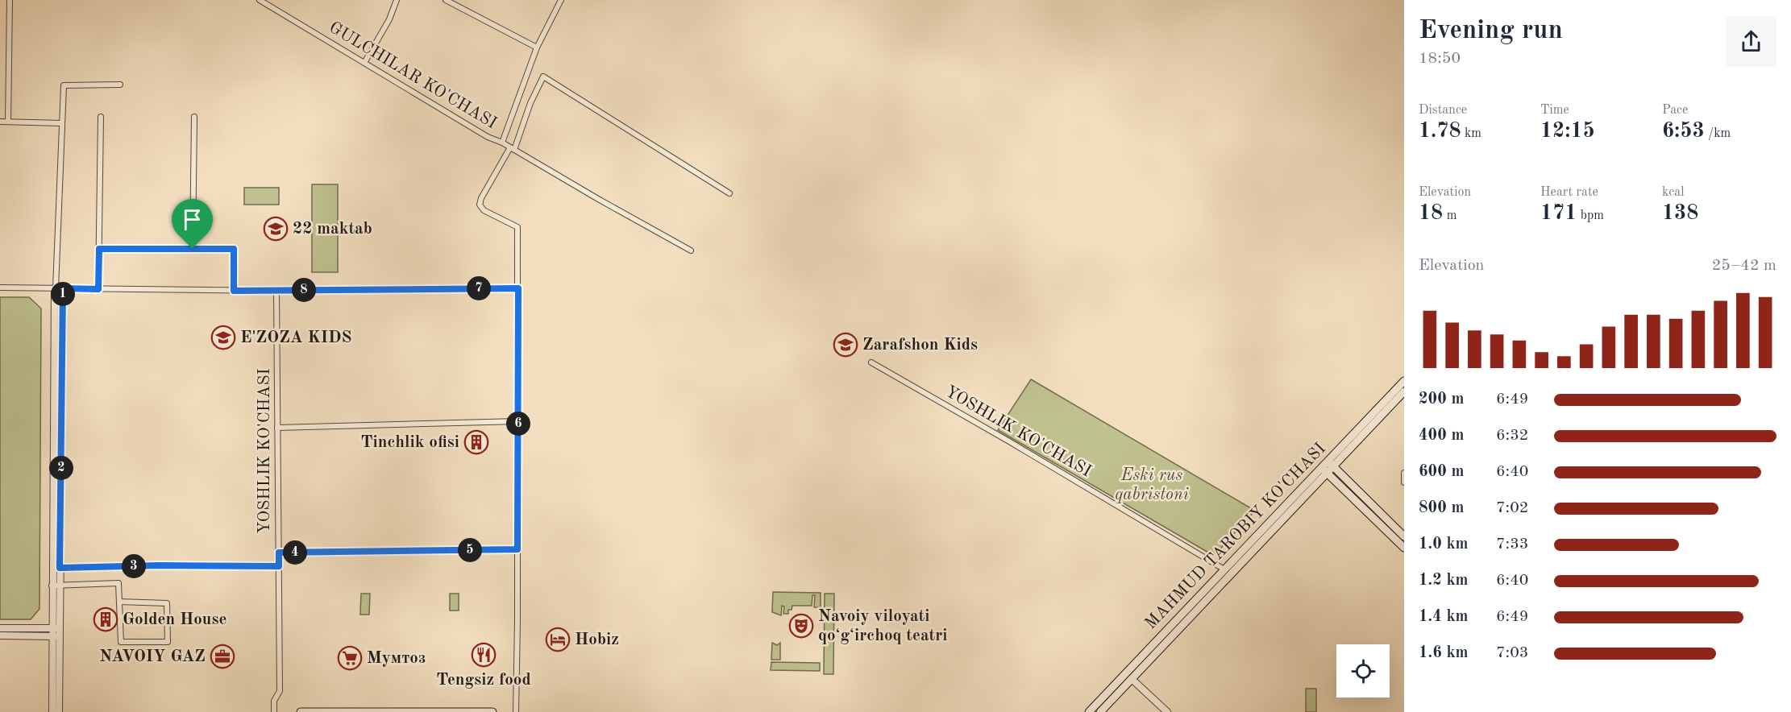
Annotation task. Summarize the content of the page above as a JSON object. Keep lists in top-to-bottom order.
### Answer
{
  "streets": {
    "main road": ["MAHMUD TAROBIY KO'CHASI"],
    "street": ["GULCHILAR KO'CHASI", "YOSHLIK KO'CHASI"]
  },
  "crossings": [
    ["YOSHLIK KO'CHASI", "MAHMUD TAROBIY KO'CHASI"]
  ],
  "parks": ["Eski rus qabristoni"],
  "places": {
    "school or university": ["22 maktab", "E'ZOZA KIDS", "Zarafshon Kids"],
    "building": ["Tinchlik ofisi", "Golden House"],
    "theatre": ["Navoiy viloyati qoʻgʻirchoq teatri"],
    "hotel": ["Hobiz"],
    "restaurant": ["Tengsiz food"],
    "office": ["NAVOIY GAZ"],
    "supermarket": ["Мумтоз"]
  },
  "page": {
    "heading": ["Evening run", "18:50"],
    "stats": [
      ["Distance", "1.78 km"],
      ["Time", "12:15"],
      ["Pace", "6:53 /km"],
      ["Elevation", "18 m"],
      ["Heart rate", "171 bpm"],
      ["kcal", "138"]
    ],
    "chart": ["Elevation", "25–42 m"],
    "pins": [
      "7",
      "8",
      "1",
      "6",
      "2",
      "5",
      "4",
      "3"
    ],
    "list": [
      {
        "name": "200 m",
        "note": "6:49"
      },
      {
        "name": "400 m",
        "note": "6:32"
      },
      {
        "name": "600 m",
        "note": "6:40"
      },
      {
        "name": "800 m",
        "note": "7:02"
      },
      {
        "name": "1.0 km",
        "note": "7:33"
      },
      {
        "name": "1.2 km",
        "note": "6:40"
      },
      {
        "name": "1.4 km",
        "note": "6:49"
      },
      {
        "name": "1.6 km",
        "note": "7:03"
      }
    ]
  }
}
